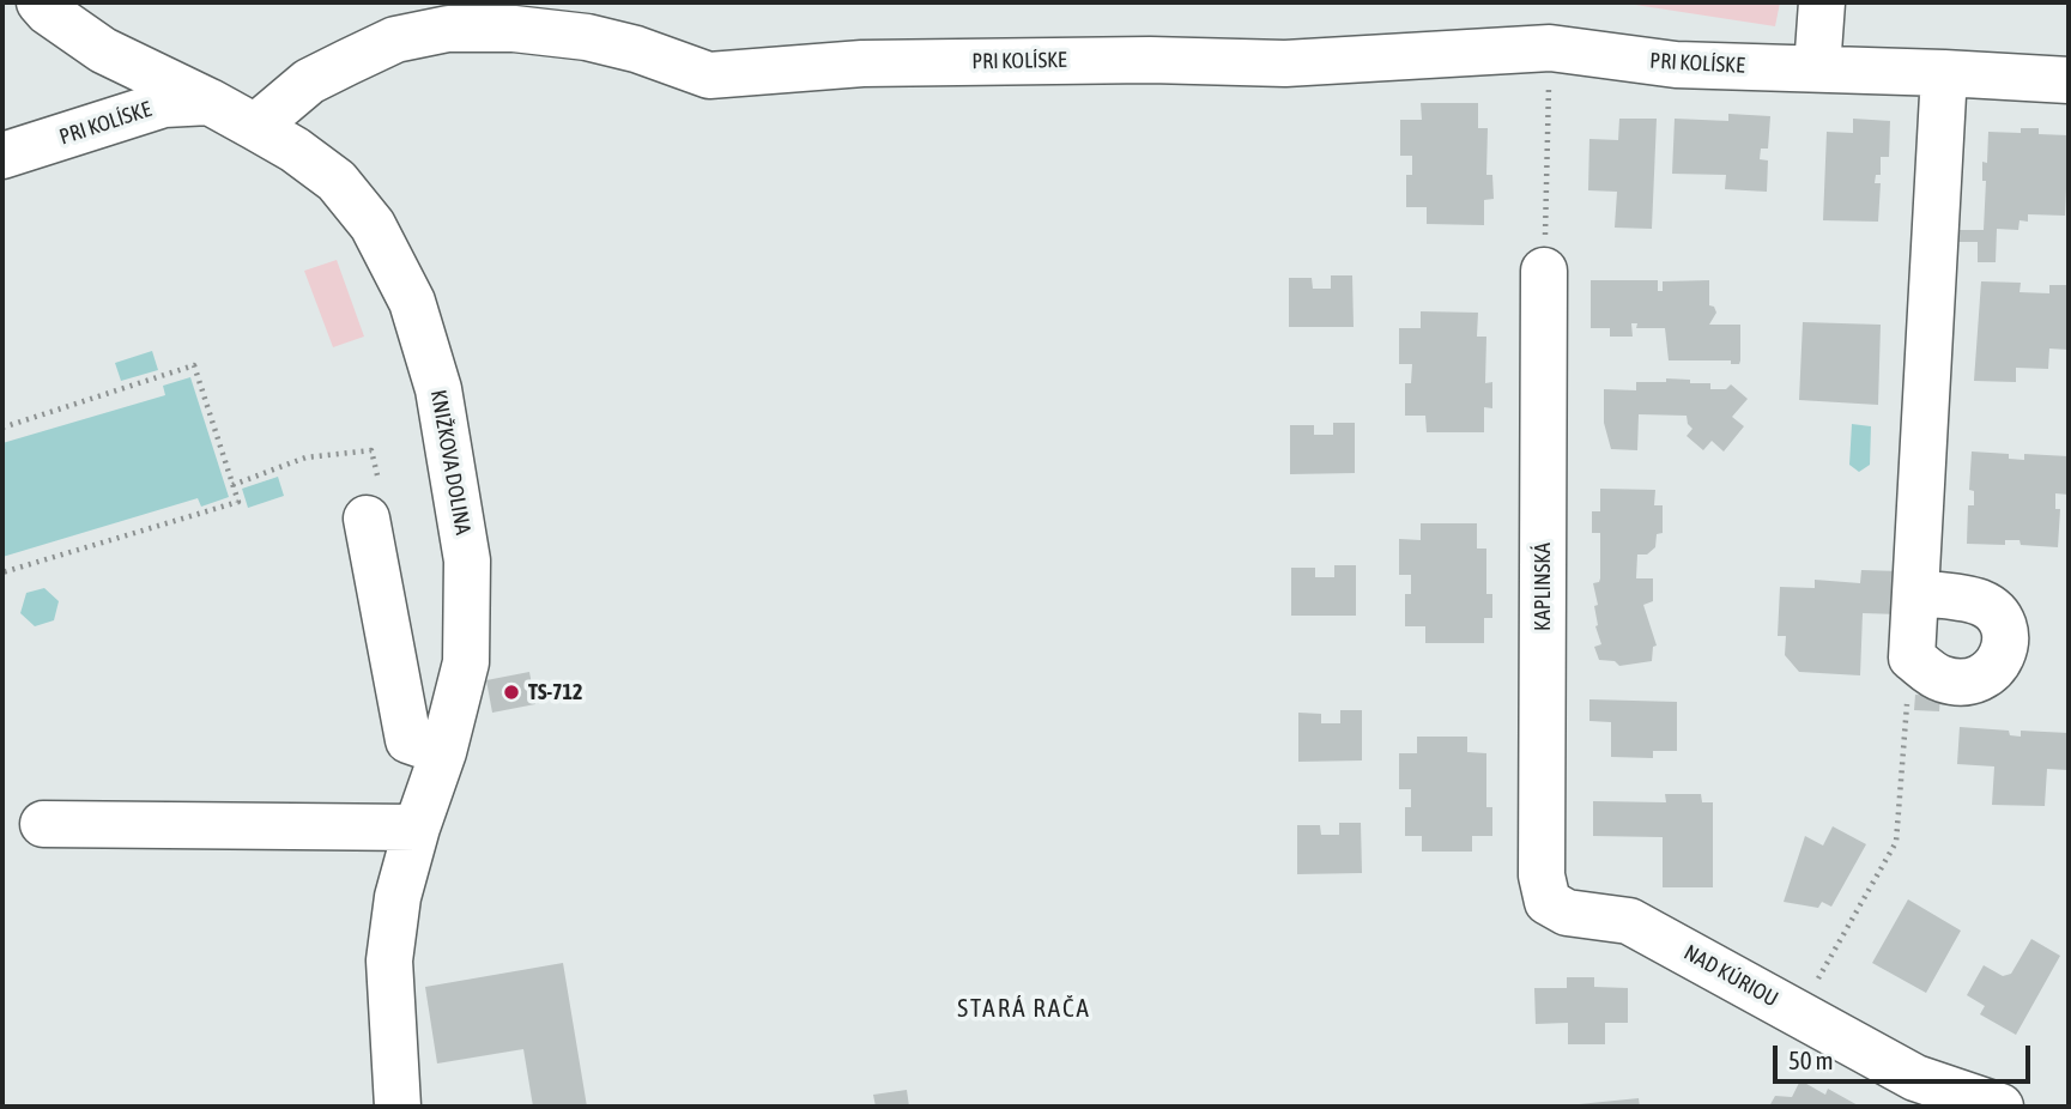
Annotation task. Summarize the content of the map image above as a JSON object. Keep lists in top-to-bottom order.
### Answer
{
  "streets": {
    "street": [
      "PRI KOLÍSKE",
      "KNIŽKOVA DOLINA",
      "KAPLINSKÁ",
      "NAD KÚRIOU"
    ]
  },
  "crossings": [
    ["PRI KOLÍSKE", "KNIŽKOVA DOLINA"],
    ["KAPLINSKÁ", "NAD KÚRIOU"]
  ],
  "districts": ["STARÁ RAČA"],
  "places": ["TS-712"],
  "scale_bar": "50 m"
}
